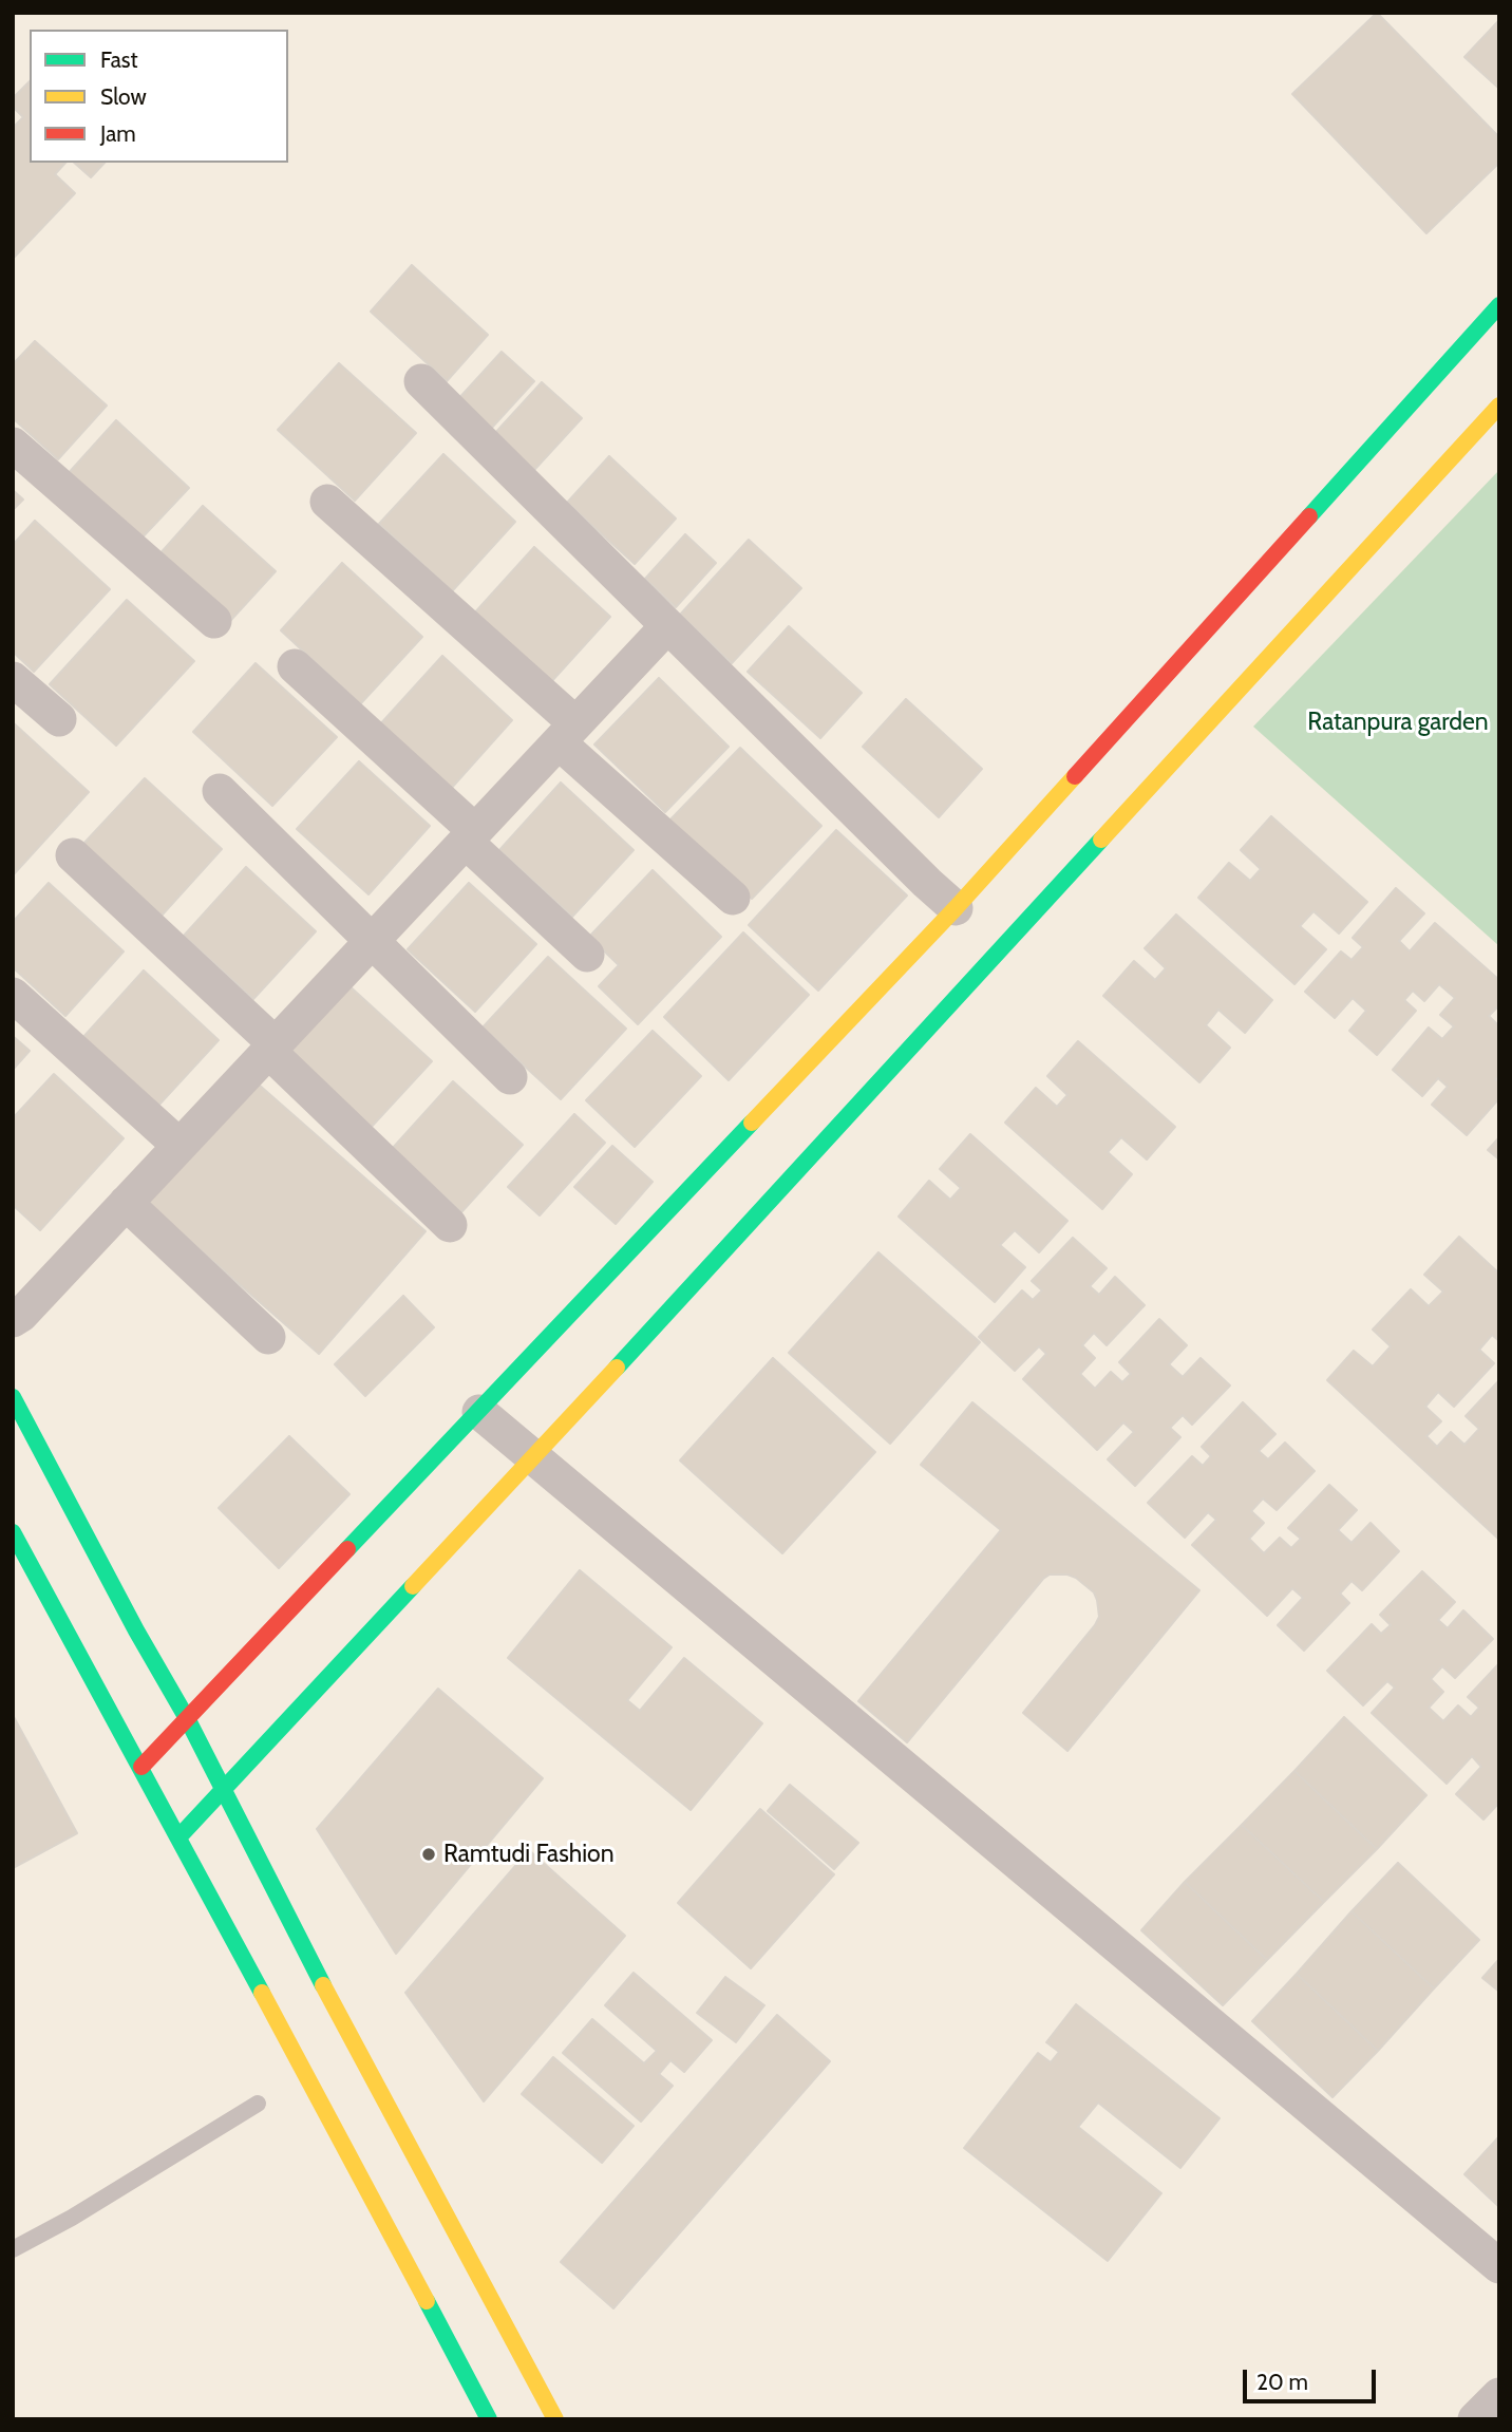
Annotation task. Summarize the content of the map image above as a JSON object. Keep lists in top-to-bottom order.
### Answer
{
  "parks": ["Ratanpura garden"],
  "places": ["Ramtudi Fashion"],
  "legend": ["Fast", "Slow", "Jam"],
  "scale_bar": "20 m"
}
